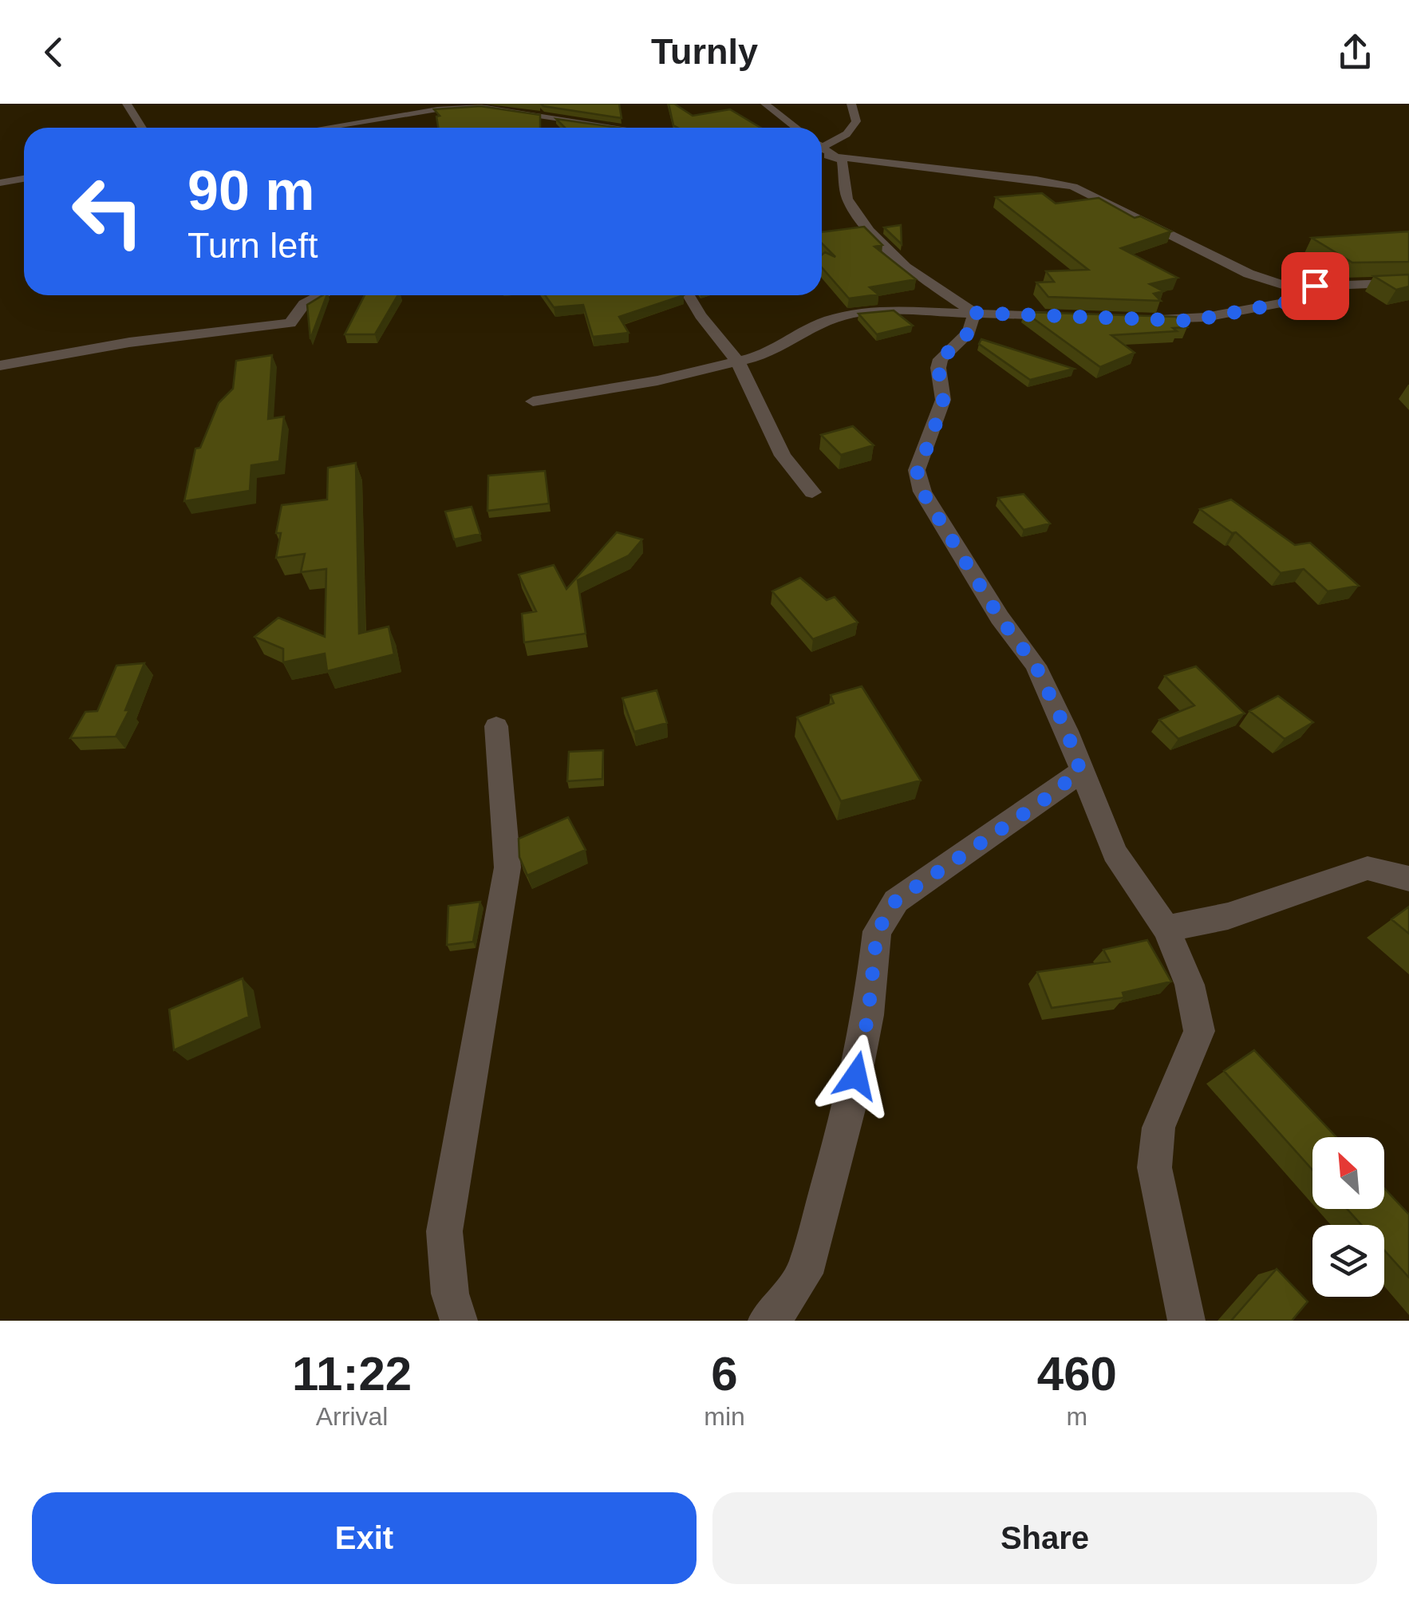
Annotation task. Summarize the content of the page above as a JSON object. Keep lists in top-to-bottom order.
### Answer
{
  "north": "top left",
  "page": {
    "header": "Turnly",
    "turn": ["90 m", "Turn left"],
    "eta": [
      "11:22",
      "Arrival",
      "6",
      "min",
      "460",
      "m"
    ],
    "buttons": ["Exit", "Share"]
  }
}
